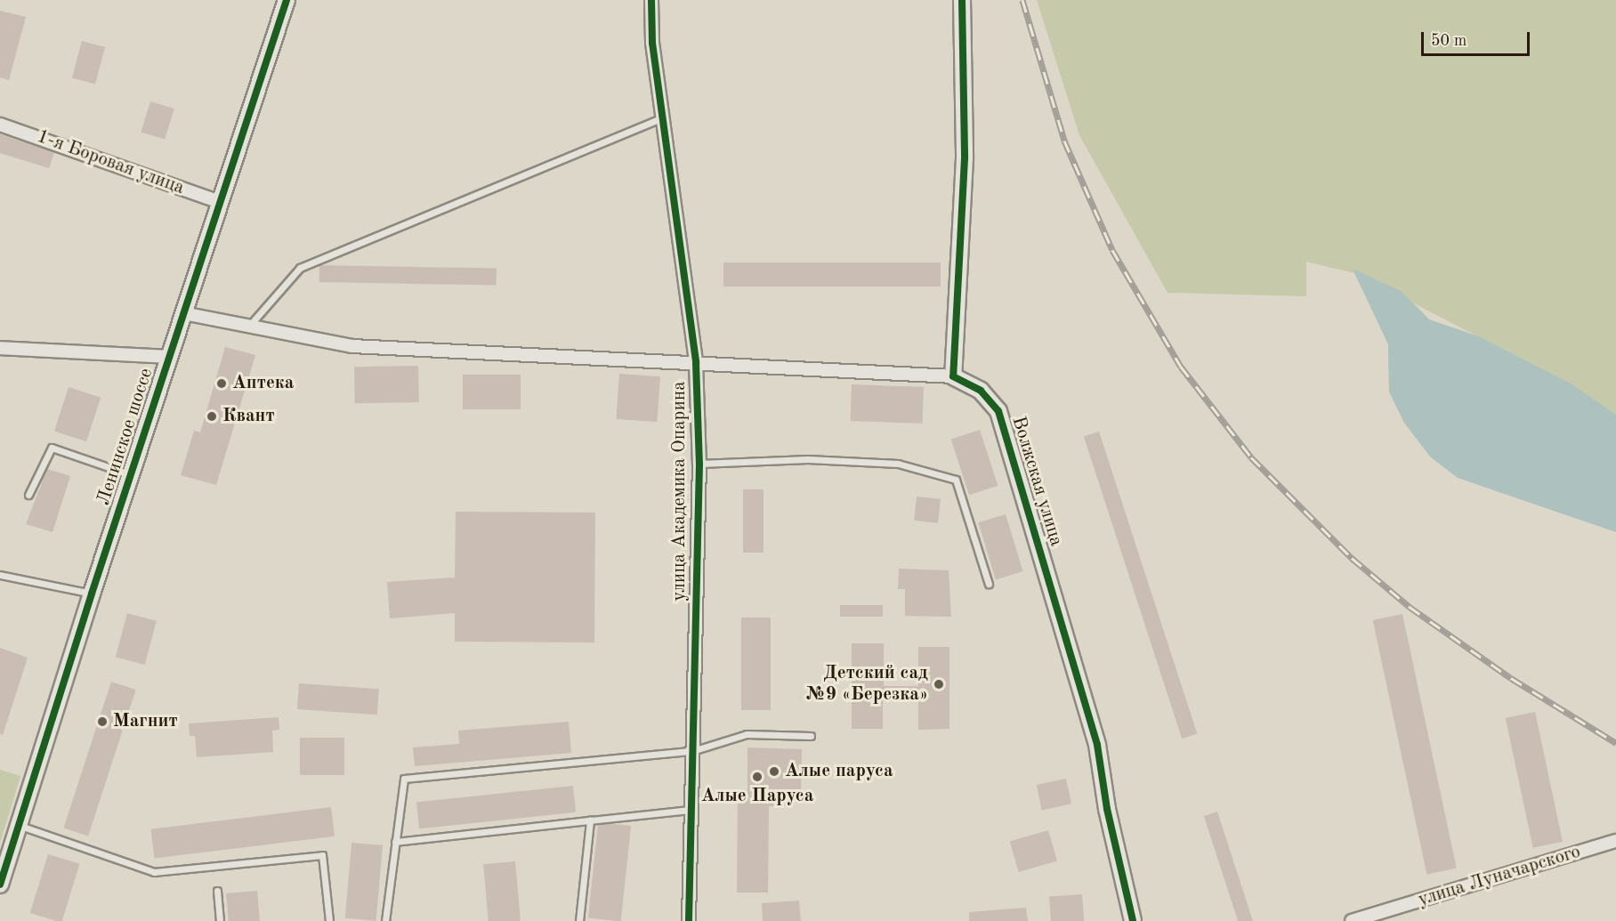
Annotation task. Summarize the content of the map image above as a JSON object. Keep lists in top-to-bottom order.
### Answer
{
  "streets": {
    "street": [
      "1-я Боровая улица",
      "Ленинское шоссе",
      "Волжская улица",
      "улица Академика Опарина",
      "улица Луначарского"
    ]
  },
  "crossings": [
    ["1-я Боровая улица", "Ленинское шоссе"]
  ],
  "places": [
    "Аптека",
    "Квант",
    "Детский сад №9 «Березка»",
    "Магнит",
    "Алые паруса",
    "Алые Паруса"
  ],
  "scale_bar": "50 m"
}
